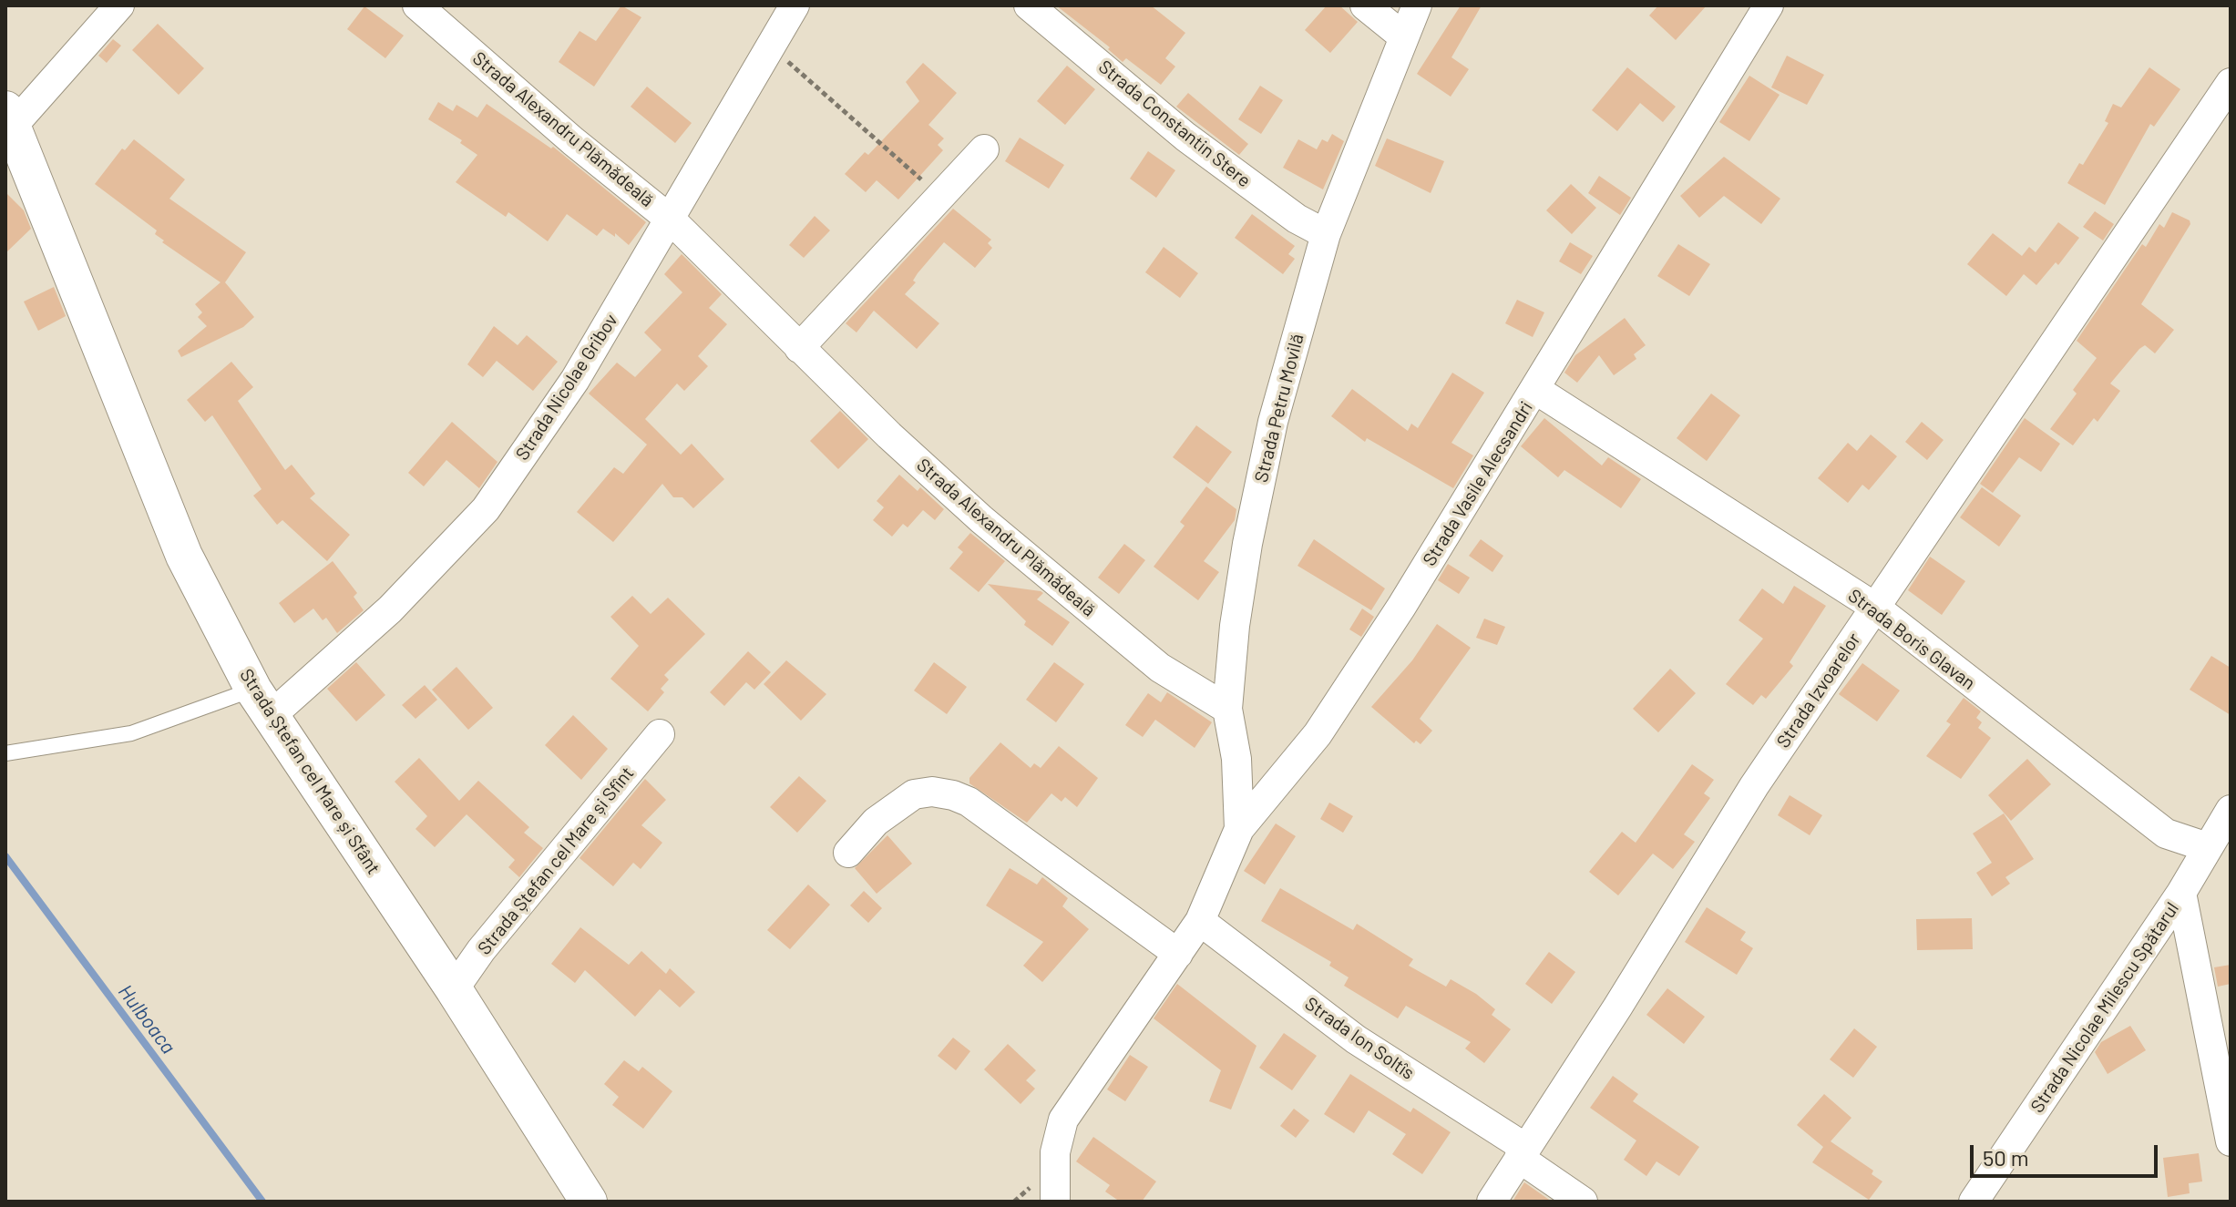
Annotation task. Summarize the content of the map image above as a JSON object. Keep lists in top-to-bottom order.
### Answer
{
  "streets": {
    "street": [
      "Strada Constantin Stere",
      "Strada Alexandru Plămădeală",
      "Strada Nicolae Gribov",
      "Strada Petru Movilă",
      "Strada Vasile Alecsandri",
      "Strada Boris Glavan",
      "Strada Izvoarelor",
      "Strada Ștefan cel Mare și Sfânt",
      "Strada Ștefan cel Mare și Sfînt",
      "Strada Nicolae Milescu Spătarul",
      "Strada Ion Soltîs"
    ]
  },
  "crossings": [
    ["Strada Constantin Stere", "Strada Petru Movilă"],
    ["Strada Alexandru Plămădeală", "Strada Nicolae Gribov"],
    ["Strada Alexandru Plămădeală", "Strada Petru Movilă"],
    ["Strada Nicolae Gribov", "Strada Ștefan cel Mare și Sfânt"],
    ["Strada Petru Movilă", "Strada Vasile Alecsandri"],
    ["Strada Vasile Alecsandri", "Strada Boris Glavan"],
    ["Strada Vasile Alecsandri", "Strada Ion Soltîs"],
    ["Strada Boris Glavan", "Strada Izvoarelor"],
    ["Strada Boris Glavan", "Strada Nicolae Milescu Spătarul"],
    ["Strada Izvoarelor", "Strada Ion Soltîs"],
    ["Strada Ștefan cel Mare și Sfânt", "Strada Ștefan cel Mare și Sfînt"]
  ],
  "water": ["Hulboaca"],
  "scale_bar": "50 m"
}
